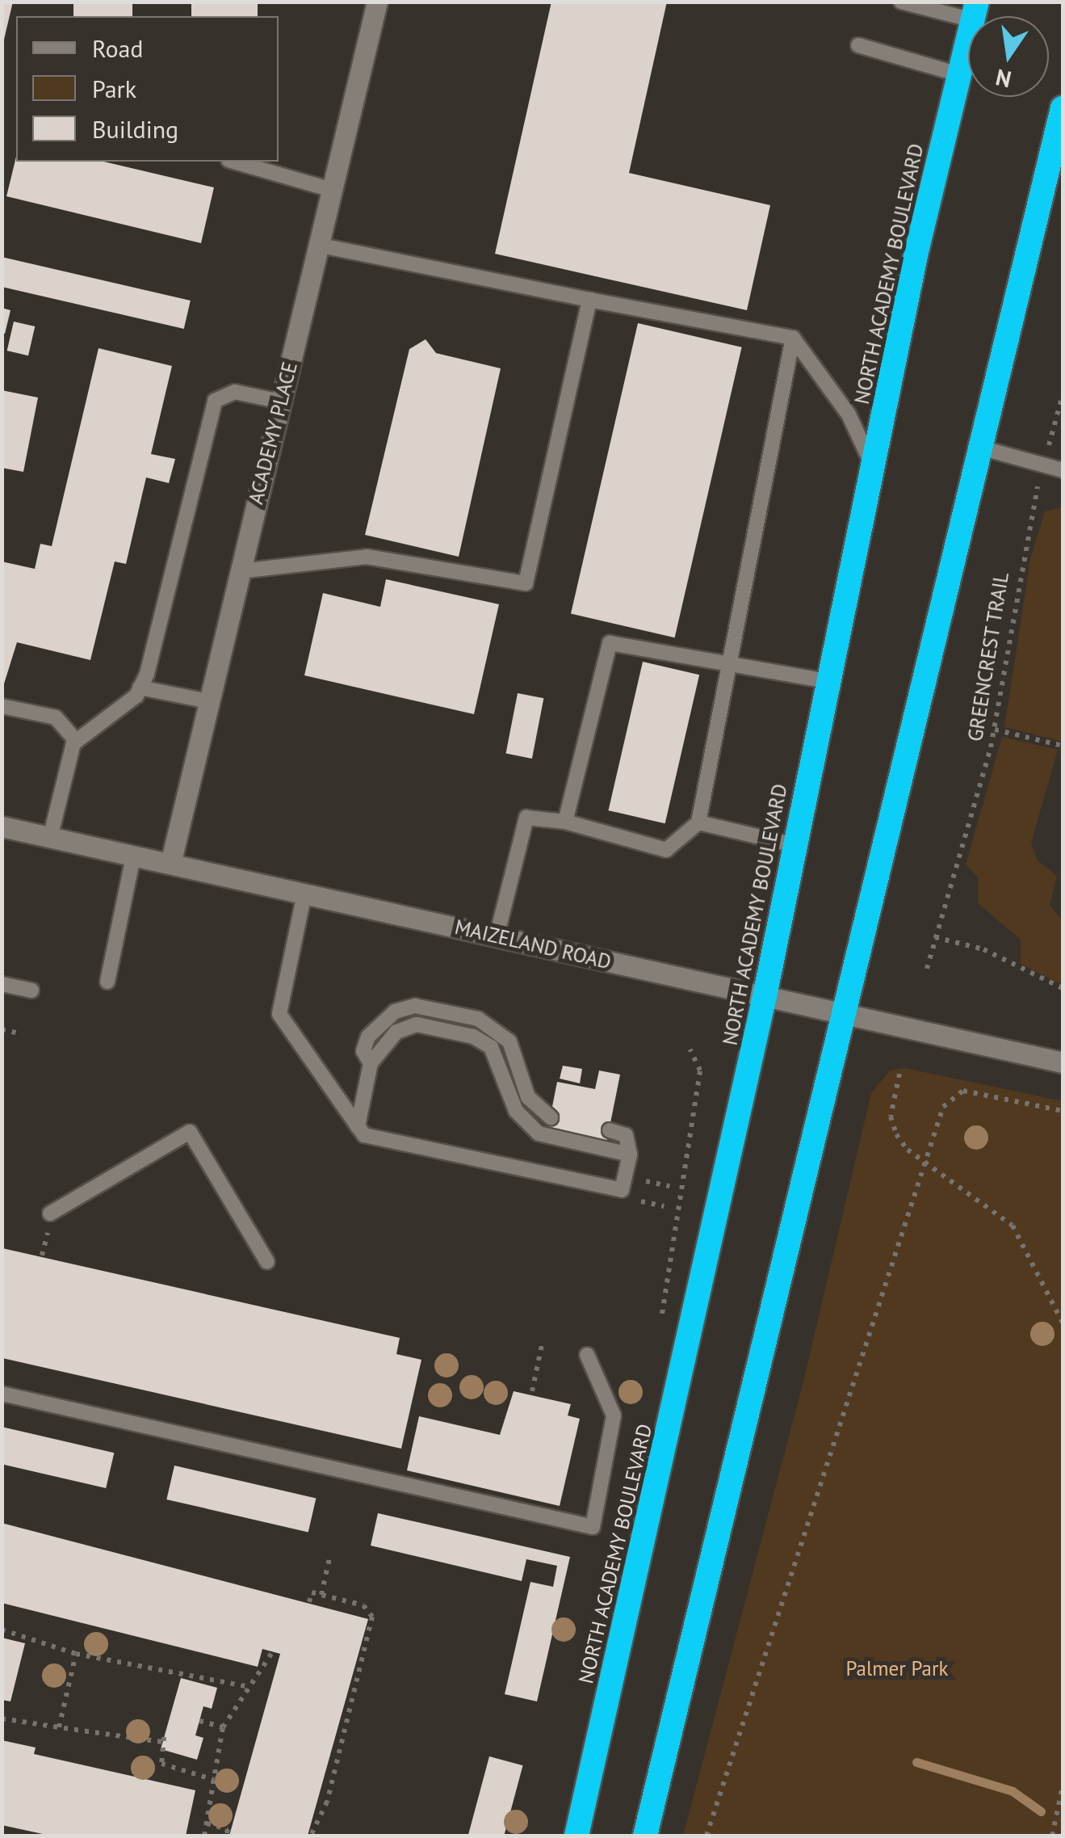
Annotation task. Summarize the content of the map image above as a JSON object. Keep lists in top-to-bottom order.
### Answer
{
  "streets": {
    "highway": ["NORTH ACADEMY BOULEVARD"],
    "main road": ["ACADEMY PLACE", "MAIZELAND ROAD"],
    "path": ["GREENCREST TRAIL"]
  },
  "crossings": [
    ["NORTH ACADEMY BOULEVARD", "MAIZELAND ROAD"],
    ["ACADEMY PLACE", "MAIZELAND ROAD"]
  ],
  "parks": ["Palmer Park"],
  "legend": ["Road", "Park", "Building"],
  "north": "bottom"
}
